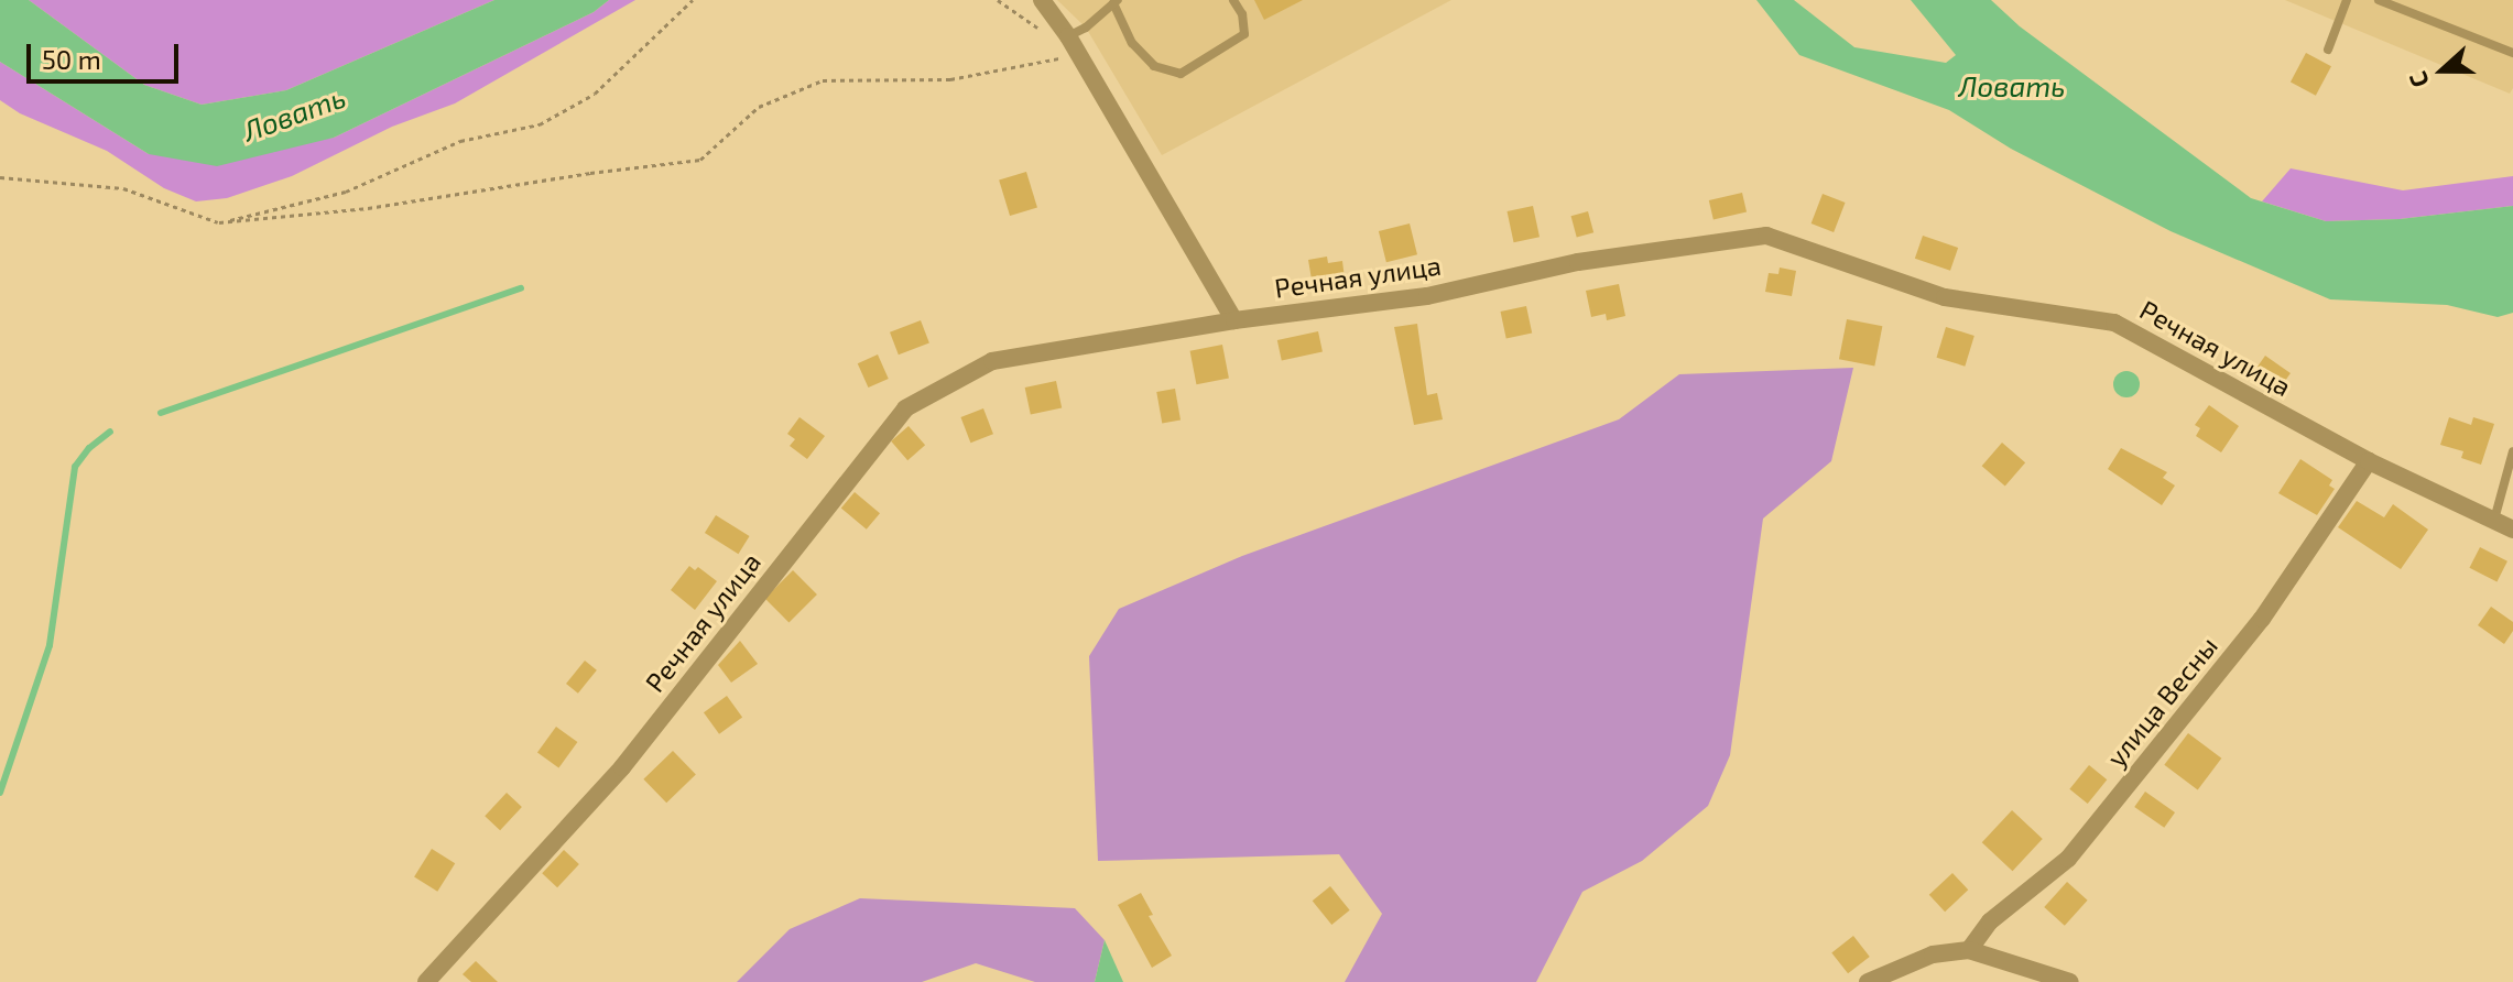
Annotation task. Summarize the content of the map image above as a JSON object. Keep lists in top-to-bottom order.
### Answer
{
  "streets": {
    "street": ["Речная улица", "улица Весны"]
  },
  "crossings": [
    ["Речная улица", "улица Весны"]
  ],
  "water": ["Ловать"],
  "scale_bar": "50 m",
  "north": "left"
}
